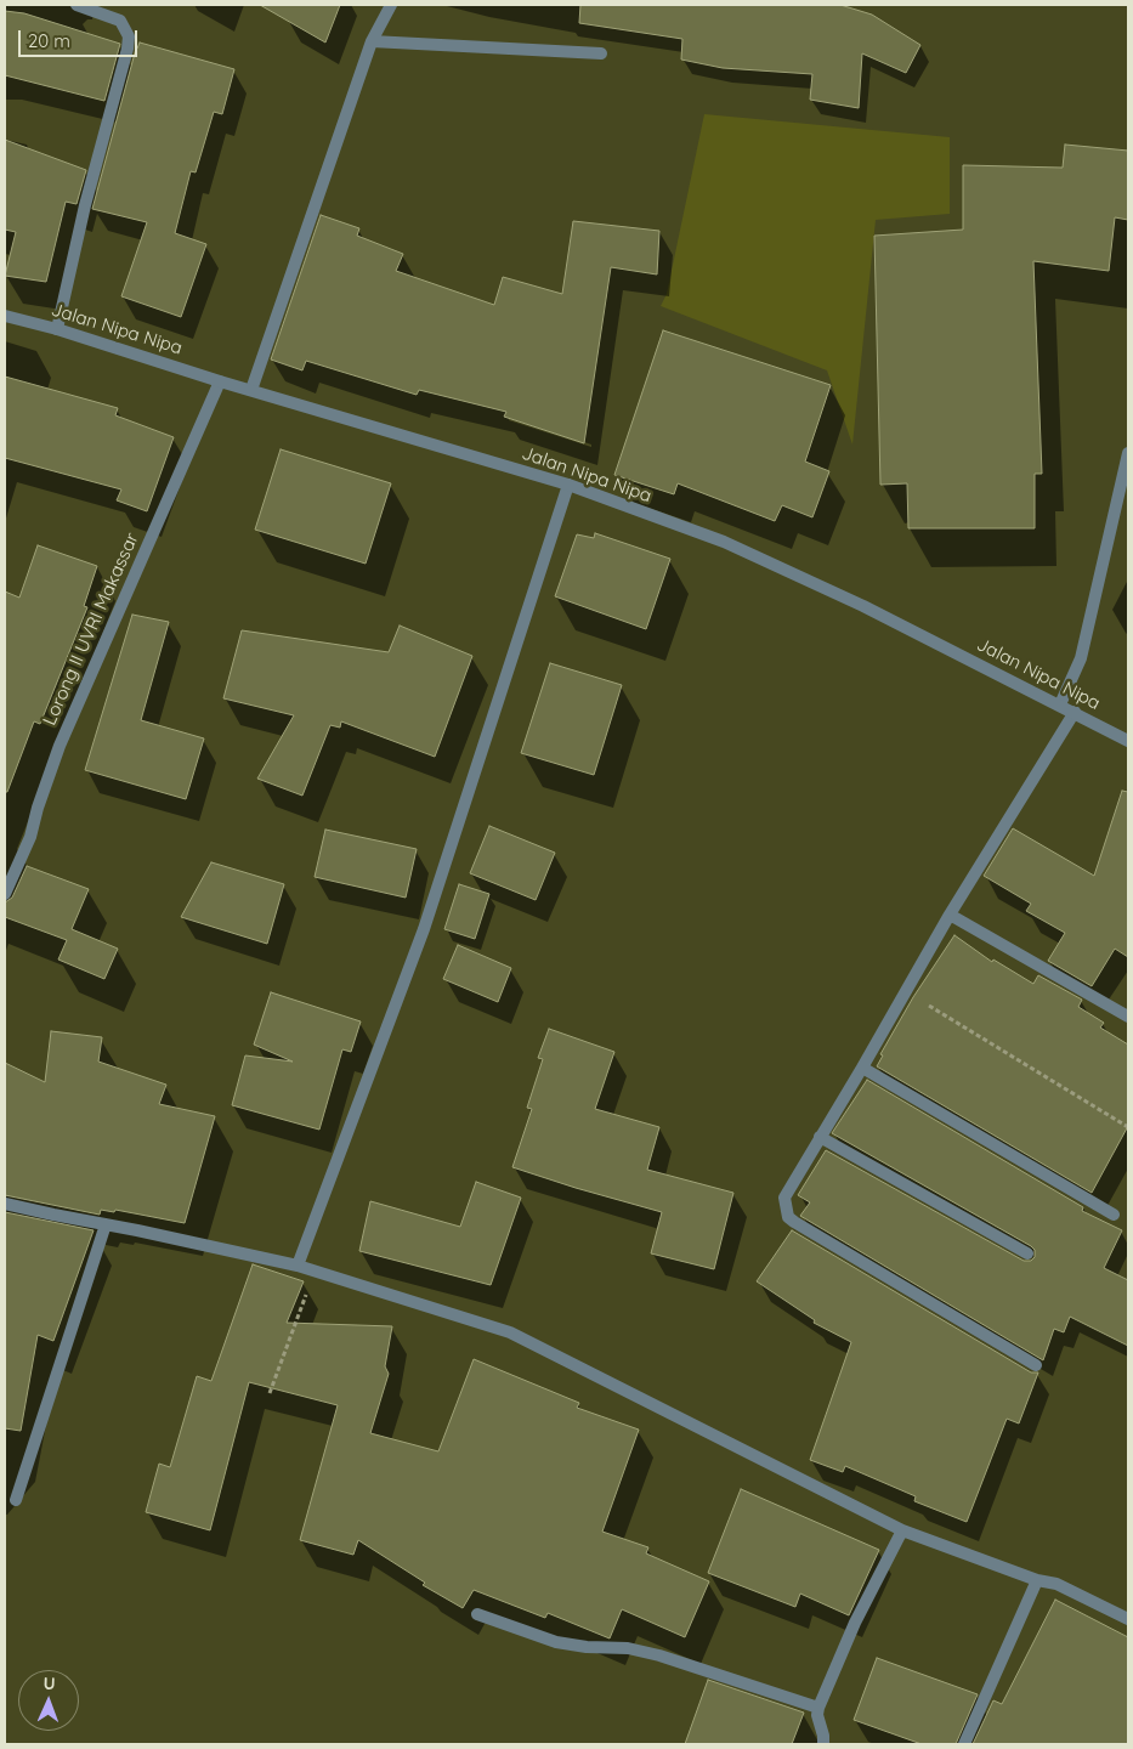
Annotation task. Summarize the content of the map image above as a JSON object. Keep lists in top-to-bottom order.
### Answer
{
  "streets": {
    "street": ["Jalan Nipa Nipa", "Lorong II UVRI Makassar"]
  },
  "crossings": [
    ["Jalan Nipa Nipa", "Lorong II UVRI Makassar"]
  ],
  "scale_bar": "20 m",
  "north": "top"
}
